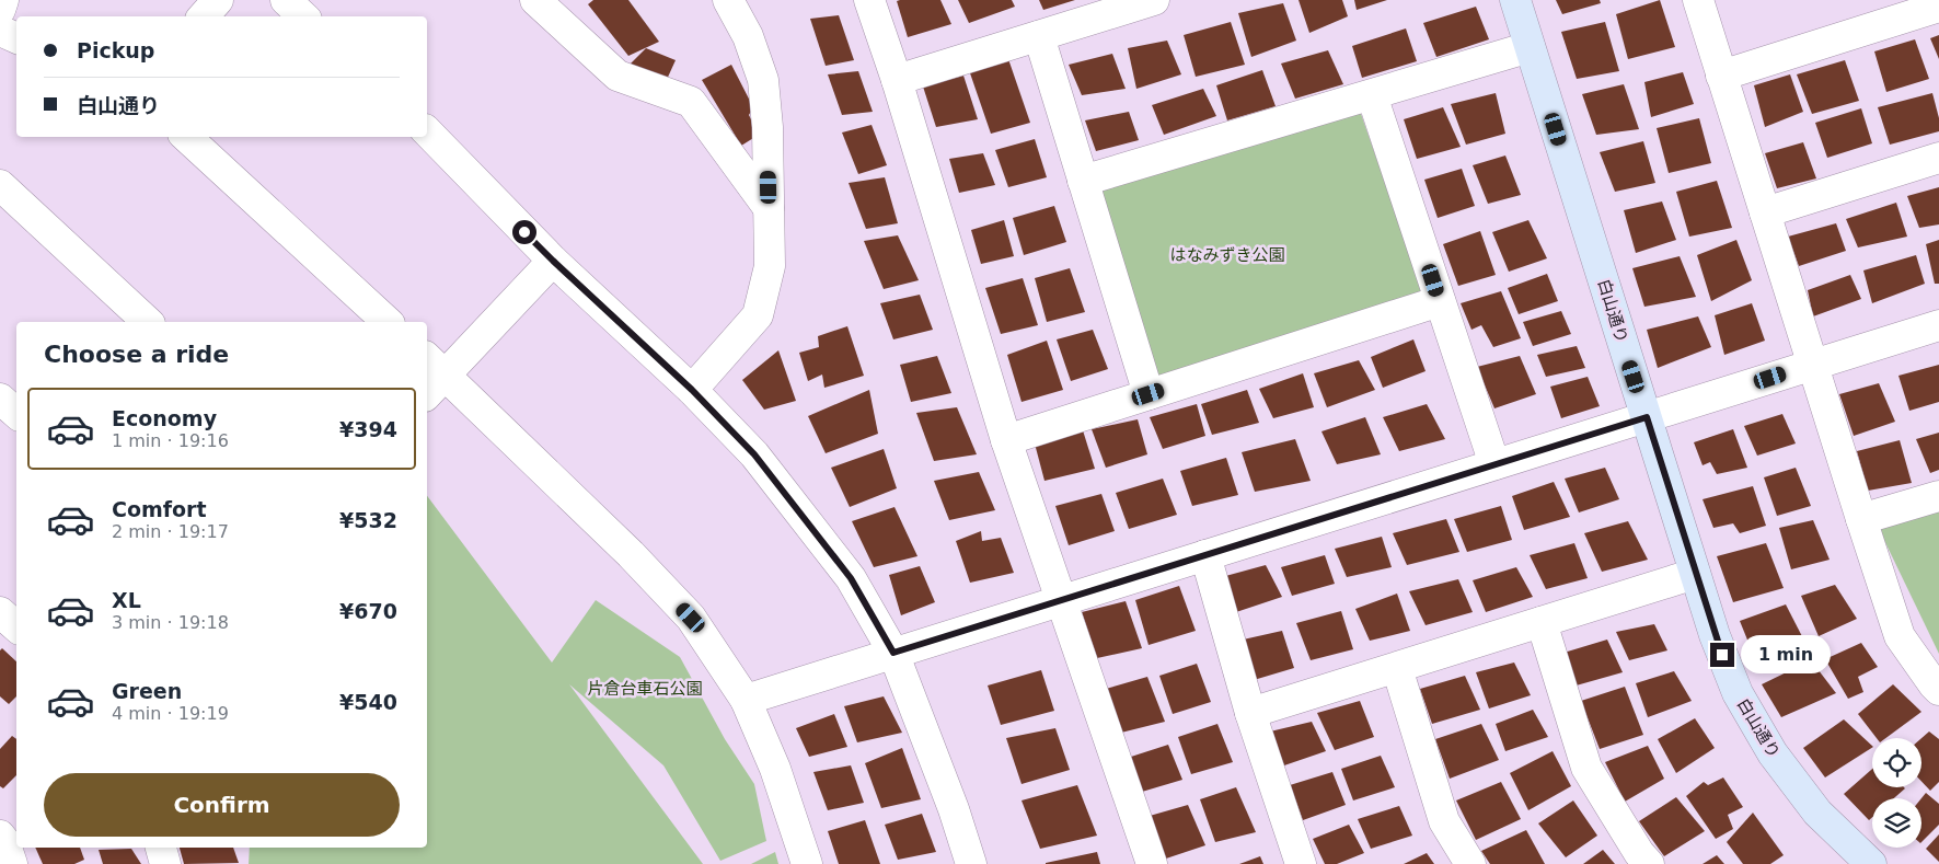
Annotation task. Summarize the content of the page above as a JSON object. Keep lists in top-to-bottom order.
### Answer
{
  "streets": {
    "street": ["白山通り"]
  },
  "parks": ["はなみずき公園", "片倉台車石公園"],
  "page": {
    "banner": ["Pickup", "白山通り"],
    "heading": "Choose a ride",
    "list": [
      {
        "name": "Economy",
        "note": "1 min · 19:16",
        "value": "¥394"
      },
      {
        "name": "Comfort",
        "note": "2 min · 19:17",
        "value": "¥532"
      },
      {
        "name": "XL",
        "note": "3 min · 19:18",
        "value": "¥670"
      },
      {
        "name": "Green",
        "note": "4 min · 19:19",
        "value": "¥540"
      }
    ],
    "bubble": "1 min",
    "buttons": "Confirm"
  }
}
